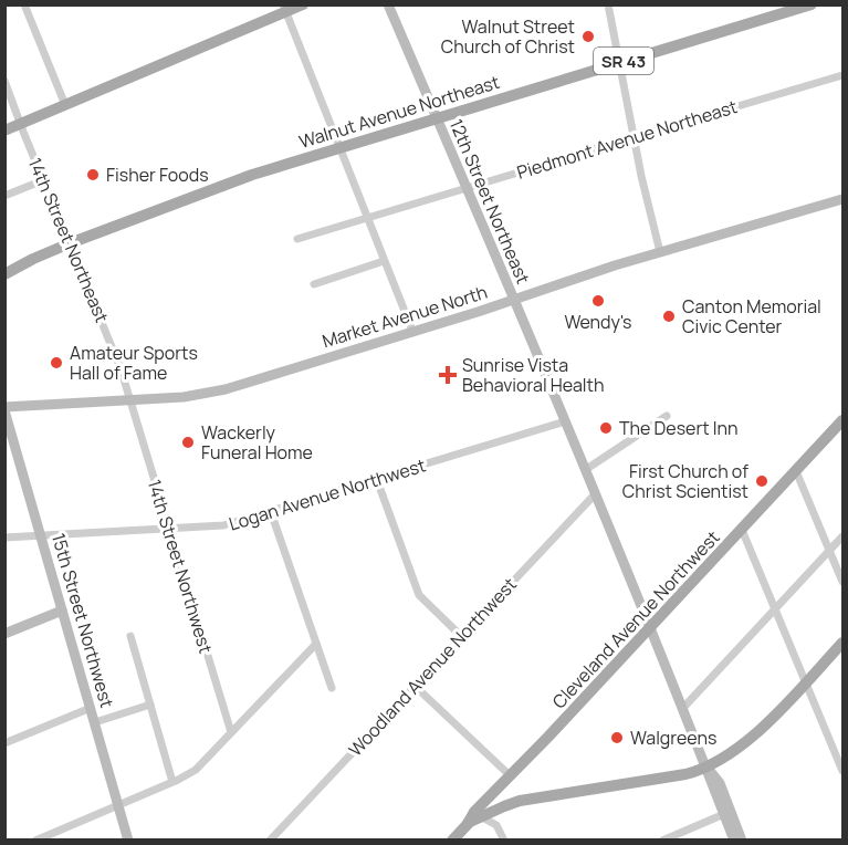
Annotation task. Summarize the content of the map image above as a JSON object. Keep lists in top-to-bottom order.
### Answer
{
  "streets": {
    "main road": ["SR 43", "Walnut Avenue Northeast", "Cleveland Avenue Northwest"],
    "street": [
      "Piedmont Avenue Northeast",
      "12th Street Northeast",
      "14th Street Northeast",
      "Market Avenue North",
      "Logan Avenue Northwest",
      "14th Street Northwest",
      "15th Street Northwest",
      "Woodland Avenue Northwest"
    ]
  },
  "crossings": [
    ["Walnut Avenue Northeast", "12th Street Northeast"],
    ["Walnut Avenue Northeast", "14th Street Northeast"],
    ["Piedmont Avenue Northeast", "12th Street Northeast"],
    ["12th Street Northeast", "Market Avenue North"],
    ["12th Street Northeast", "Logan Avenue Northwest"],
    ["12th Street Northeast", "Cleveland Avenue Northwest"],
    ["12th Street Northeast", "Woodland Avenue Northwest"],
    ["14th Street Northeast", "Market Avenue North"],
    ["14th Street Northeast", "14th Street Northwest"],
    ["Market Avenue North", "14th Street Northwest"],
    ["Market Avenue North", "15th Street Northwest"],
    ["Logan Avenue Northwest", "14th Street Northwest"],
    ["Logan Avenue Northwest", "15th Street Northwest"]
  ],
  "places": {
    "other": [
      "Walnut Street Church of Christ",
      "Fisher Foods",
      "Wendy's",
      "Canton Memorial Civic Center",
      "Amateur Sports Hall of Fame",
      "The Desert Inn",
      "Wackerly Funeral Home",
      "First Church of Christ Scientist",
      "Walgreens"
    ],
    "health": ["Sunrise Vista Behavioral Health"]
  }
}
